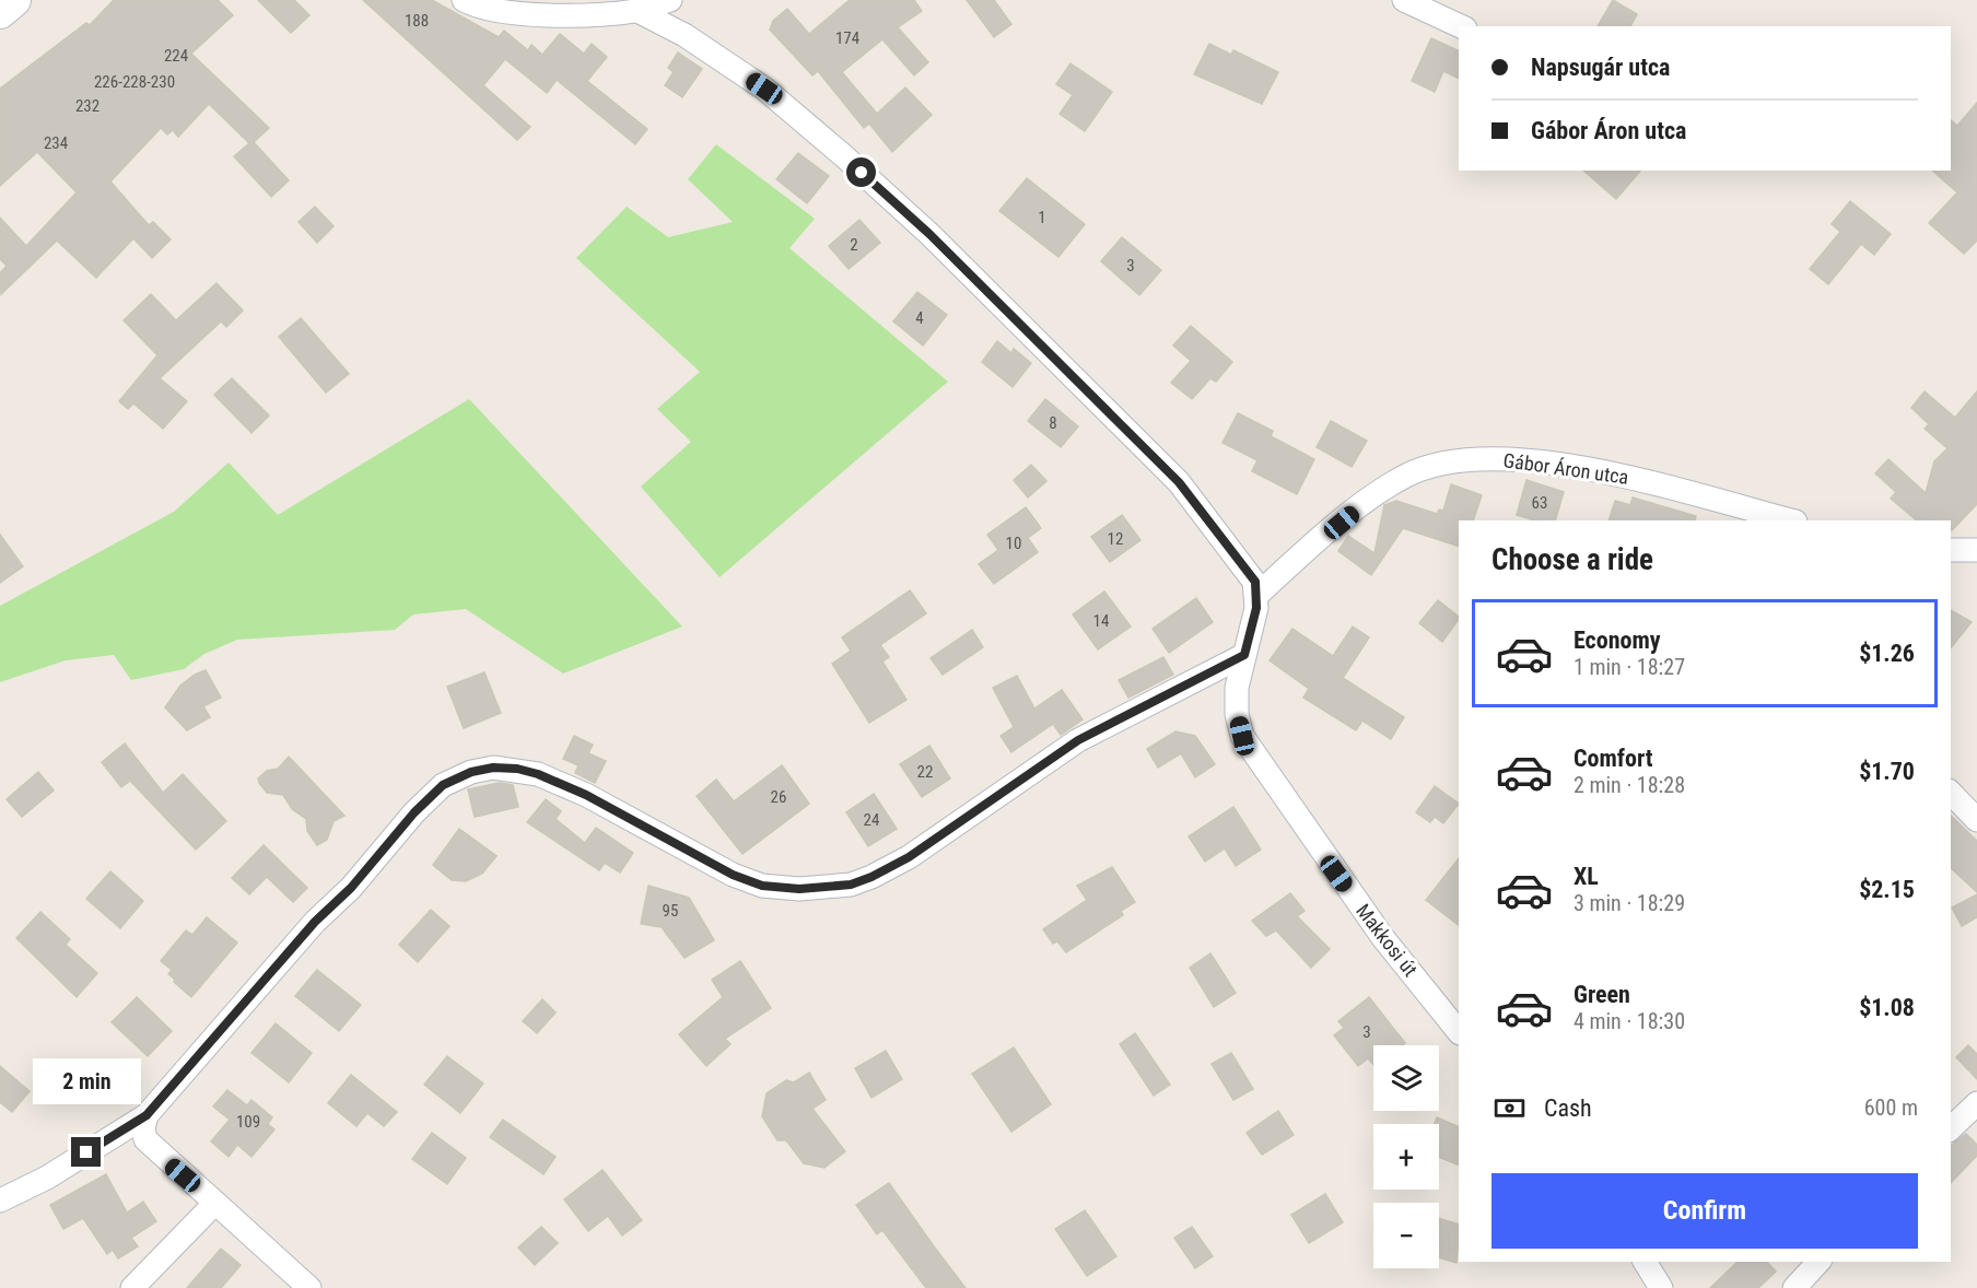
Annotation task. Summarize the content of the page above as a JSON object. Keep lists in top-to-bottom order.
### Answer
{
  "streets": {
    "street": ["Gábor Áron utca", "Makkosi út"]
  },
  "crossings": [
    ["Gábor Áron utca", "Makkosi út"]
  ],
  "house_numbers": [
    "188",
    "174",
    "224",
    "226-228-230",
    "232",
    "234",
    "1",
    "2",
    "3",
    "4",
    "8",
    "63",
    "12",
    "10",
    "14",
    "22",
    "26",
    "24",
    "95",
    "3",
    "109"
  ],
  "page": {
    "banner": ["Napsugár utca", "Gábor Áron utca"],
    "heading": "Choose a ride",
    "list": [
      {
        "name": "Economy",
        "note": "1 min · 18:27",
        "value": "$1.26"
      },
      {
        "name": "Comfort",
        "note": "2 min · 18:28",
        "value": "$1.70"
      },
      {
        "name": "XL",
        "note": "3 min · 18:29",
        "value": "$2.15"
      },
      {
        "name": "Green",
        "note": "4 min · 18:30",
        "value": "$1.08"
      }
    ],
    "map_buttons": ["+", "−"],
    "bubble": "2 min",
    "pay": ["Cash", "600 m"],
    "buttons": "Confirm"
  }
}
